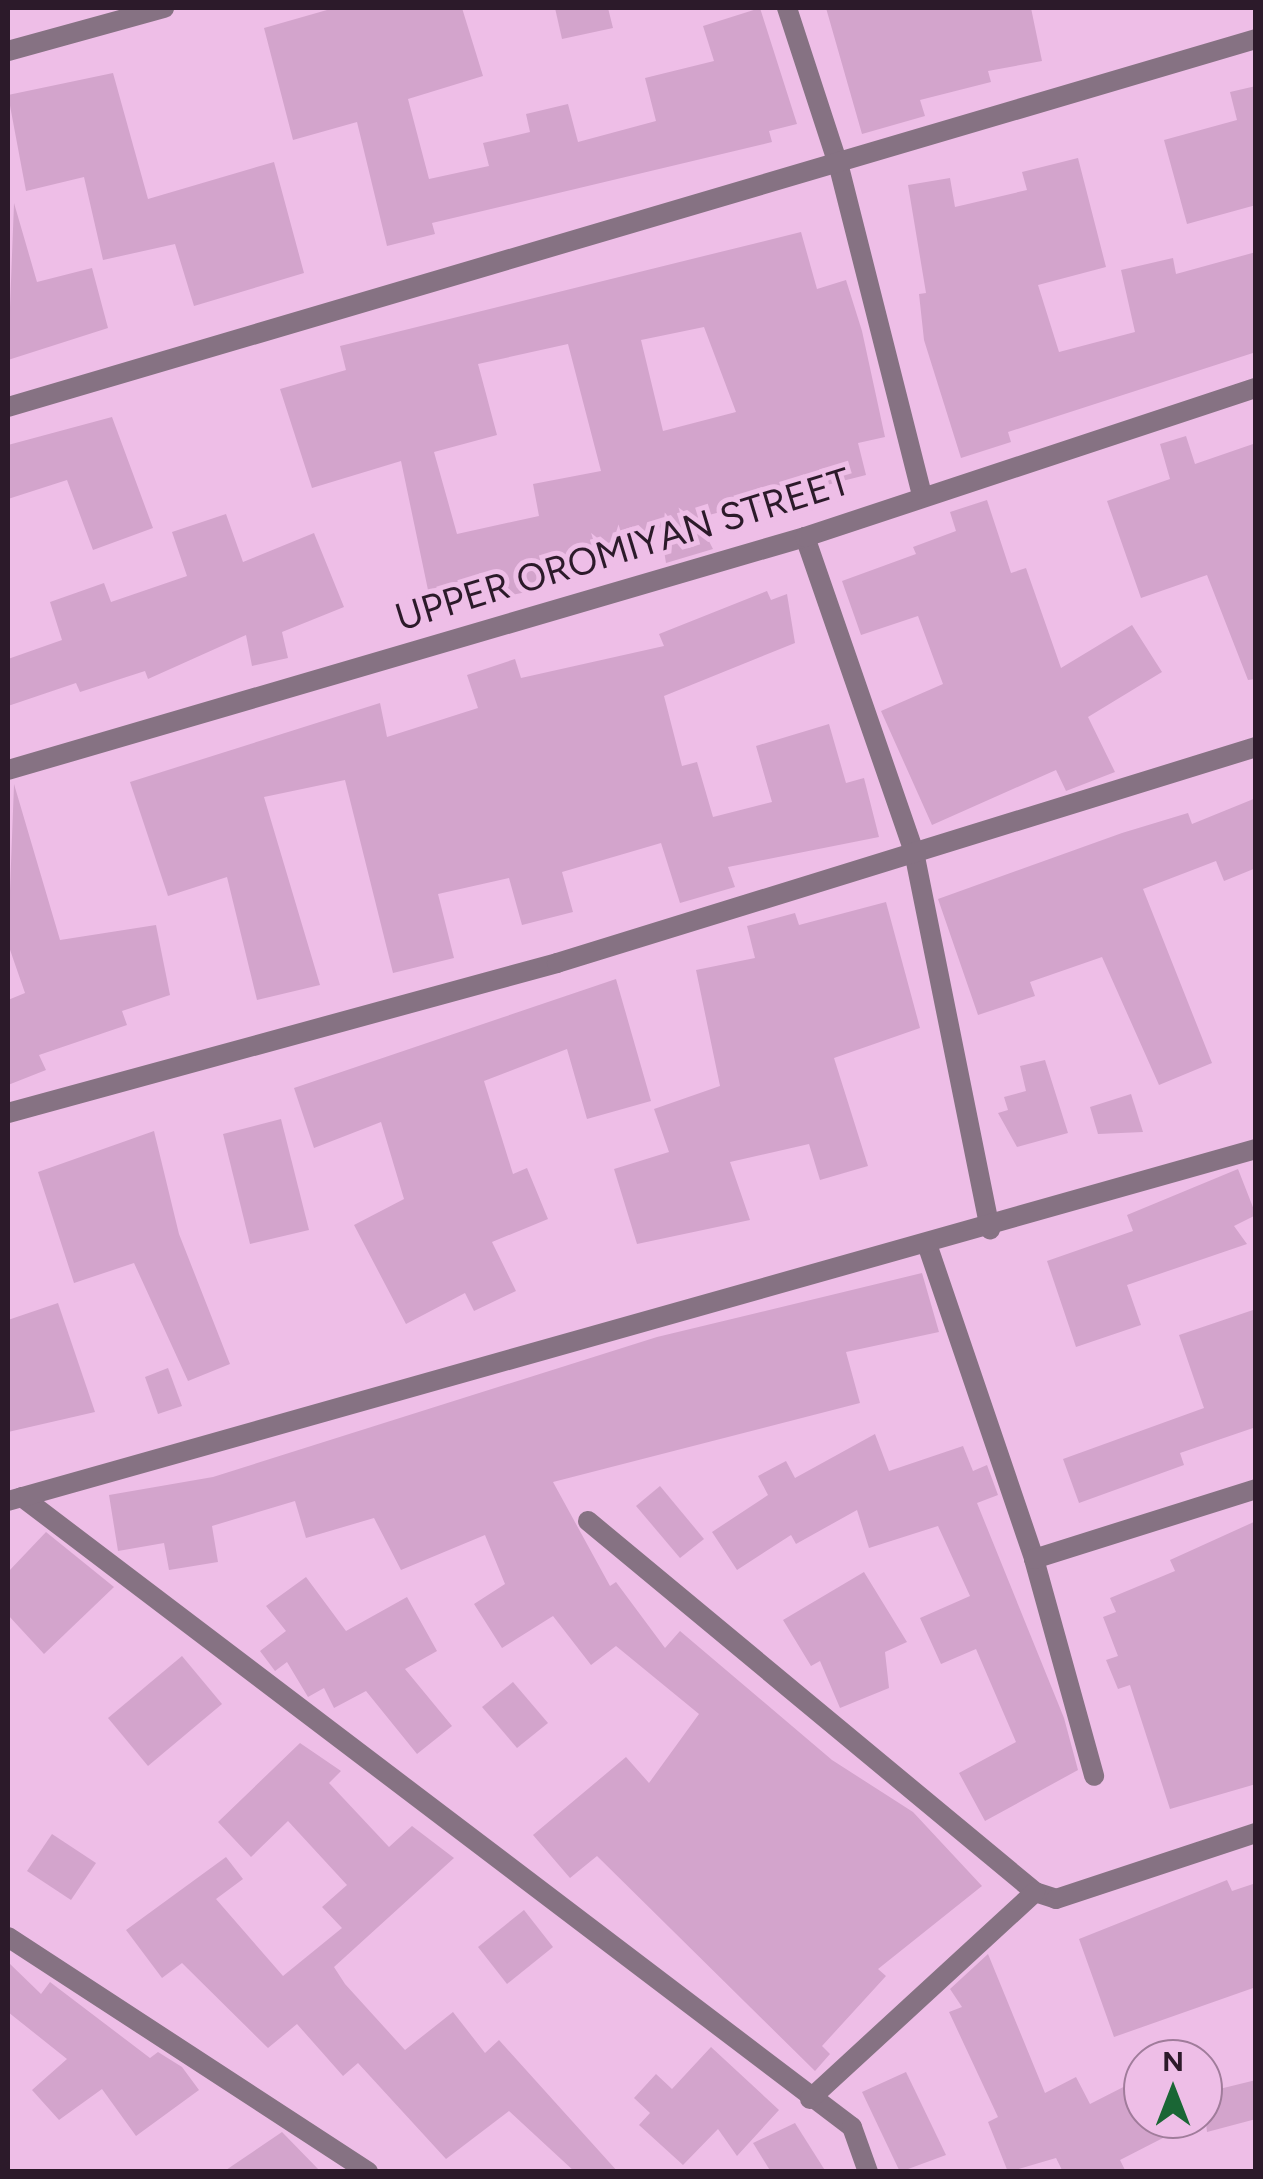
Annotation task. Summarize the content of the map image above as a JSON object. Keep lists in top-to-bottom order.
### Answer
{
  "streets": {
    "street": ["UPPER OROMIYAN STREET"]
  },
  "north": "top"
}
